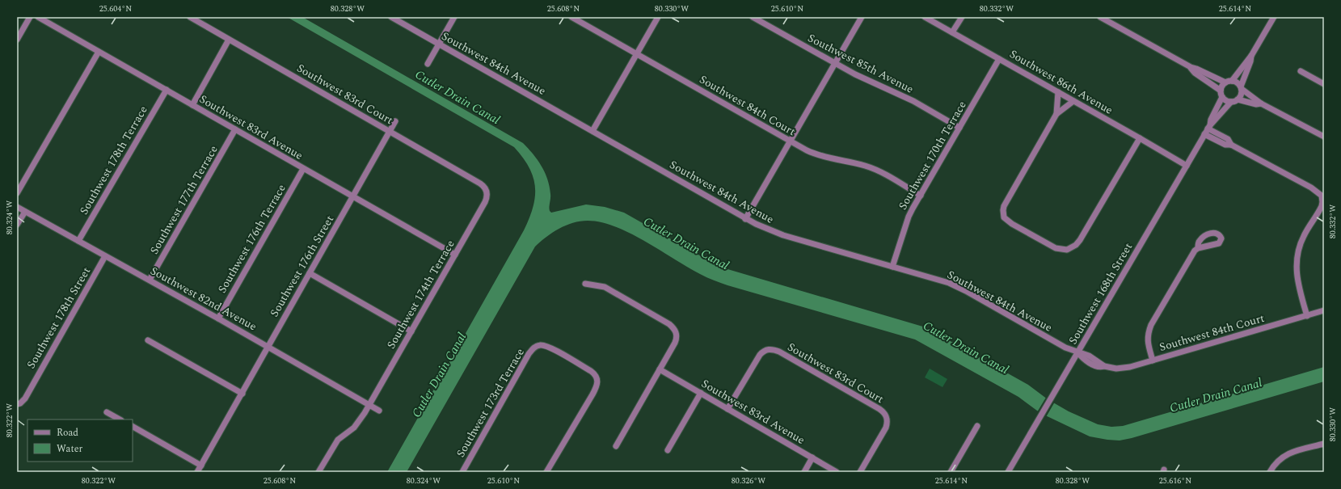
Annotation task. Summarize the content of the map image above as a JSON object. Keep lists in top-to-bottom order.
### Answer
{
  "streets": {
    "street": [
      "Southwest 84th Avenue",
      "Southwest 85th Avenue",
      "Southwest 86th Avenue",
      "Southwest 83rd Court",
      "Southwest 84th Court",
      "Southwest 83rd Avenue",
      "Southwest 170th Terrace",
      "Southwest 178th Terrace",
      "Southwest 177th Terrace",
      "Southwest 176th Terrace",
      "Southwest 176th Street",
      "Southwest 168th Street",
      "Southwest 174th Terrace",
      "Southwest 82nd Avenue",
      "Southwest 178th Street",
      "Southwest 173rd Terrace"
    ]
  },
  "crossings": [
    ["Southwest 84th Avenue", "Southwest 84th Court"],
    ["Southwest 84th Avenue", "Southwest 170th Terrace"],
    ["Southwest 84th Avenue", "Southwest 168th Street"],
    ["Southwest 85th Avenue", "Southwest 170th Terrace"],
    ["Southwest 86th Avenue", "Southwest 170th Terrace"],
    ["Southwest 86th Avenue", "Southwest 168th Street"],
    ["Southwest 83rd Court", "Southwest 83rd Avenue"],
    ["Southwest 83rd Court", "Southwest 176th Street"],
    ["Southwest 83rd Court", "Southwest 174th Terrace"],
    ["Southwest 84th Court", "Southwest 170th Terrace"],
    ["Southwest 84th Court", "Southwest 168th Street"],
    ["Southwest 83rd Avenue", "Southwest 178th Terrace"],
    ["Southwest 83rd Avenue", "Southwest 177th Terrace"],
    ["Southwest 83rd Avenue", "Southwest 176th Terrace"],
    ["Southwest 83rd Avenue", "Southwest 176th Street"],
    ["Southwest 83rd Avenue", "Southwest 174th Terrace"],
    ["Southwest 178th Terrace", "Southwest 82nd Avenue"],
    ["Southwest 177th Terrace", "Southwest 82nd Avenue"],
    ["Southwest 176th Terrace", "Southwest 82nd Avenue"],
    ["Southwest 176th Street", "Southwest 82nd Avenue"],
    ["Southwest 174th Terrace", "Southwest 82nd Avenue"],
    ["Southwest 82nd Avenue", "Southwest 178th Street"]
  ],
  "water": ["Cutler Drain Canal"],
  "legend": ["Road", "Water"],
  "coordinates": [
    "25.604°N",
    "80.328°W",
    "25.608°N",
    "80.330°W",
    "25.610°N",
    "80.332°W",
    "25.614°N",
    "80.324°W",
    "80.322°W",
    "80.326°W",
    "25.616°N"
  ]
}
